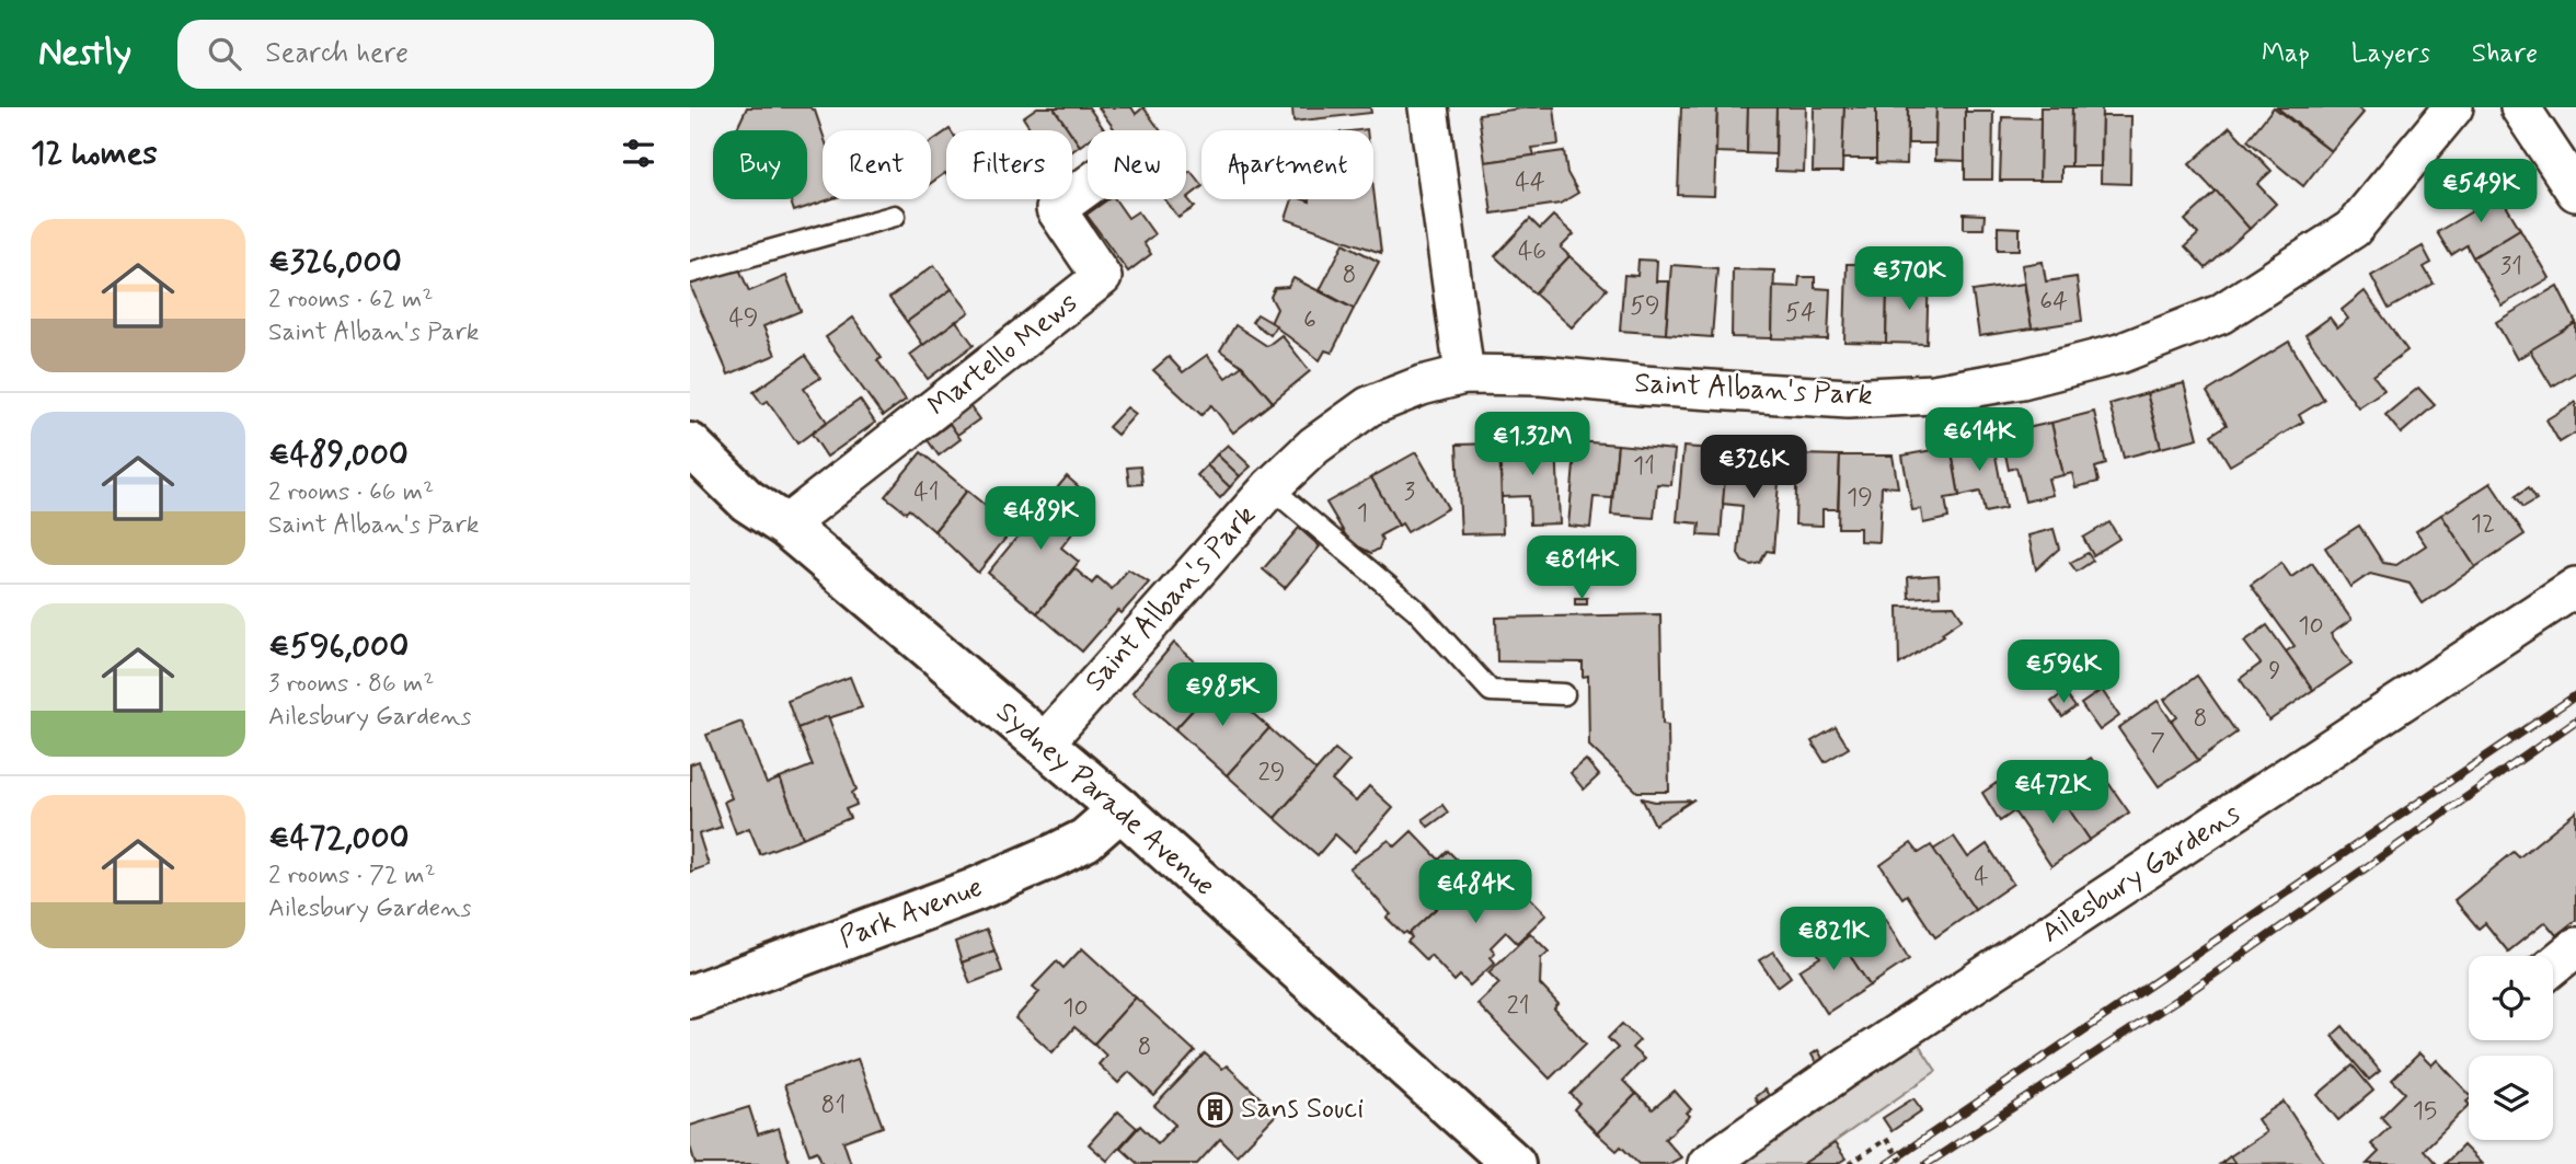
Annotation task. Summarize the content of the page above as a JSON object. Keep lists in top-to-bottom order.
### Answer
{
  "streets": {
    "street": [
      "Martello Mews",
      "Saint Alban's Park",
      "Sydney Parade Avenue",
      "Ailesbury Gardens",
      "Park Avenue"
    ]
  },
  "crossings": [
    ["Martello Mews", "Sydney Parade Avenue"],
    ["Saint Alban's Park", "Sydney Parade Avenue"],
    ["Sydney Parade Avenue", "Park Avenue"]
  ],
  "places": {
    "building": ["Sans Souci"]
  },
  "house_numbers": [
    "44",
    "46",
    "31",
    "8",
    "64",
    "59",
    "54",
    "49",
    "6",
    "11",
    "41",
    "3",
    "19",
    "1",
    "12",
    "10",
    "9",
    "8",
    "7",
    "29",
    "4",
    "21",
    "10",
    "8",
    "81",
    "15"
  ],
  "page": {
    "header": "Nestly",
    "search": "Search here",
    "nav": ["Map", "Layers", "Share"],
    "heading": "12 homes",
    "chip": [
      "Buy",
      "Rent",
      "Filters",
      "New",
      "Apartment"
    ],
    "price": [
      "€549K",
      "€370K",
      "€614K",
      "€1.32M",
      "€326K",
      "€489K",
      "€814K",
      "€596K",
      "€985K",
      "€472K",
      "€484K",
      "€821K"
    ],
    "list": [
      {
        "name": "€326,000",
        "note": "2 rooms · 62 m² · Saint Alban's Park"
      },
      {
        "name": "€489,000",
        "note": "2 rooms · 66 m² · Saint Alban's Park"
      },
      {
        "name": "€596,000",
        "note": "3 rooms · 86 m² · Ailesbury Gardens"
      },
      {
        "name": "€472,000",
        "note": "2 rooms · 72 m² · Ailesbury Gardens"
      }
    ]
  }
}
